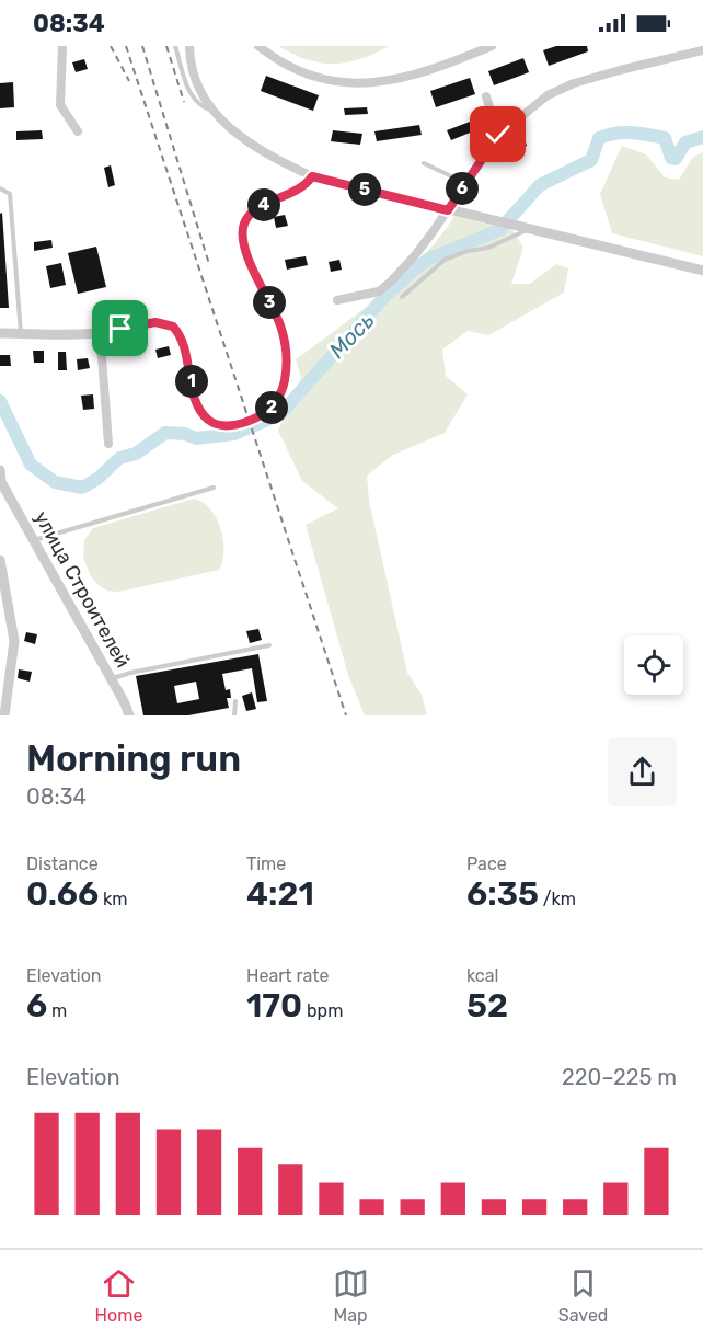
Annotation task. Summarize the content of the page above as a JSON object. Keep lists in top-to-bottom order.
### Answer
{
  "streets": {
    "street": ["улица Строителей"]
  },
  "water": ["Мось"],
  "page": {
    "status": "08:34",
    "pins": [
      "6",
      "5",
      "4",
      "3",
      "1",
      "2"
    ],
    "heading": ["Morning run", "08:34"],
    "stats": [
      ["Distance", "0.66 km"],
      ["Time", "4:21"],
      ["Pace", "6:35 /km"],
      ["Elevation", "6 m"],
      ["Heart rate", "170 bpm"],
      ["kcal", "52"]
    ],
    "chart": ["Elevation", "220–225 m"],
    "tabs": ["Home", "Map", "Saved"]
  }
}
